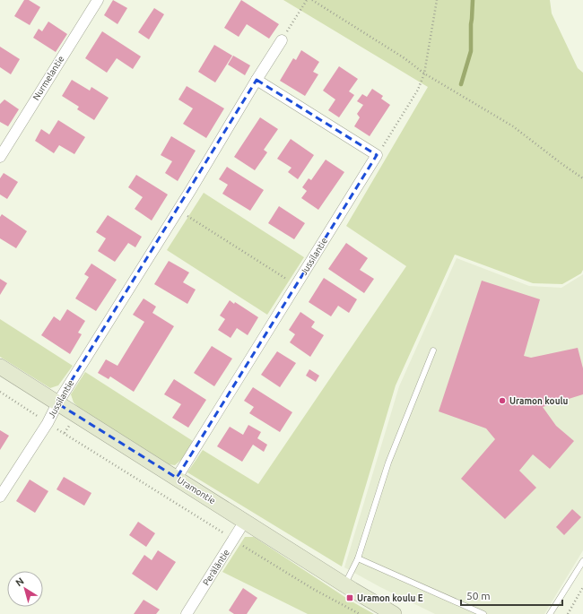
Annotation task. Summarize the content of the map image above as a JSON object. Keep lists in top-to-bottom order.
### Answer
{
  "streets": {
    "street": [
      "Nurmelantie",
      "Jussilantie",
      "Uramontie",
      "Peräläntie"
    ]
  },
  "crossings": [
    ["Jussilantie", "Uramontie"],
    ["Uramontie", "Peräläntie"]
  ],
  "places": {
    "other": ["Uramon koulu"],
    "transit": ["Uramon koulu E"]
  },
  "scale_bar": "50 m",
  "north": "top left"
}
